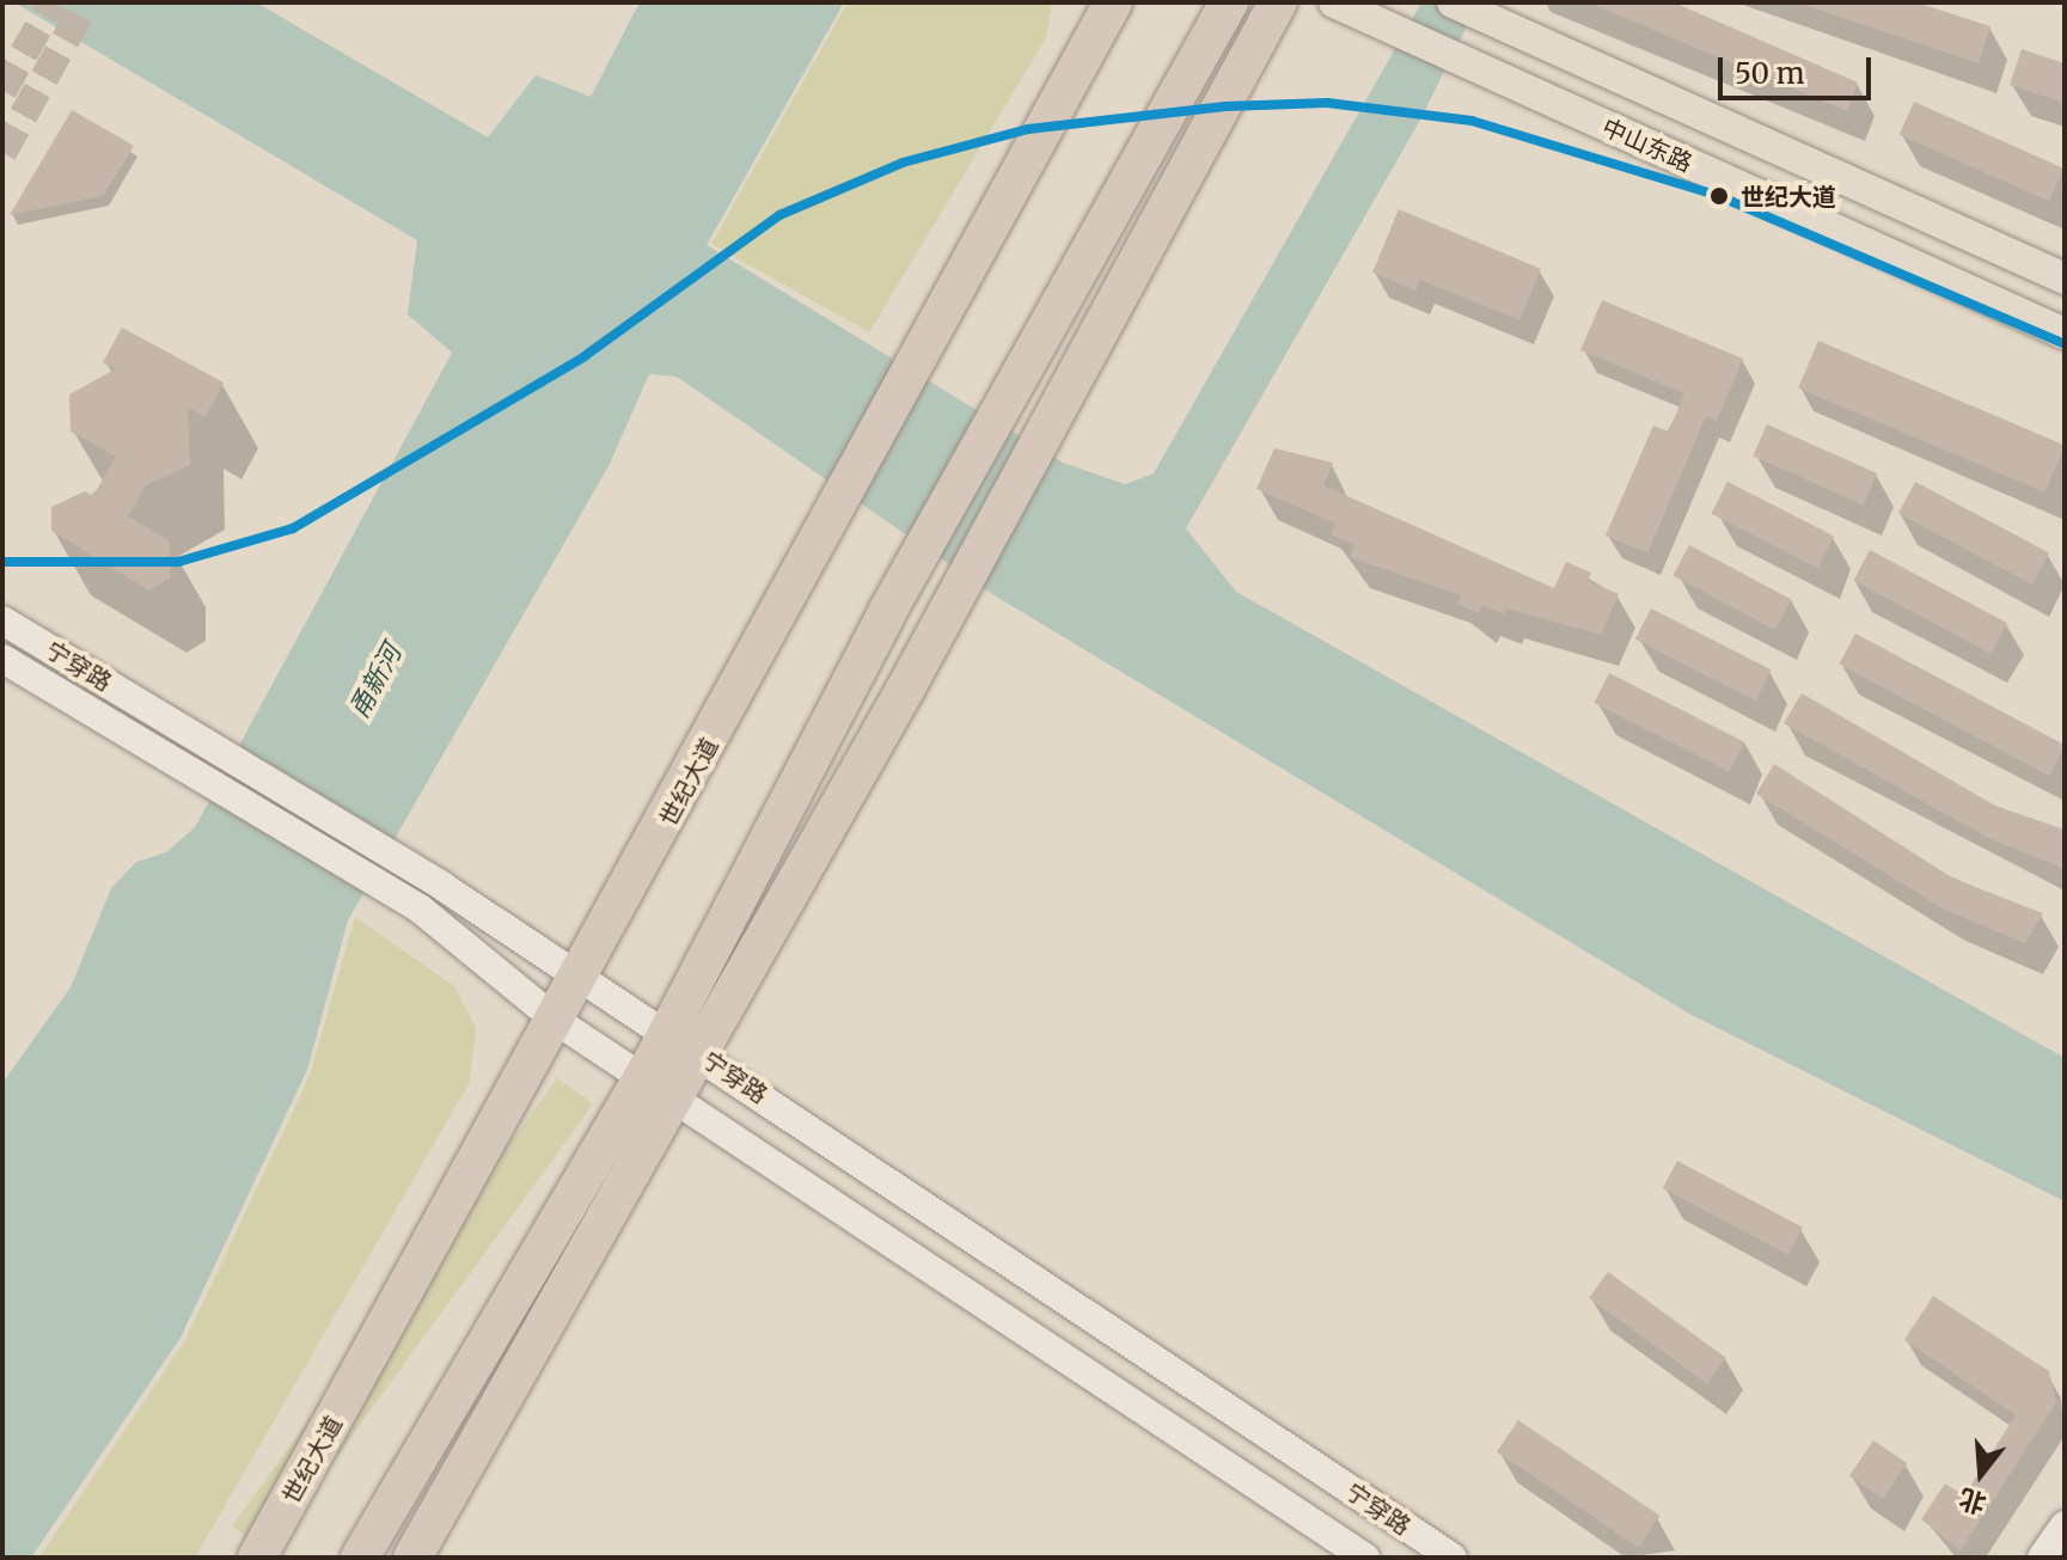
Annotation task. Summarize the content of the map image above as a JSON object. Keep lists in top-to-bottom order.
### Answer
{
  "streets": {
    "highway": ["世纪大道"],
    "main road": ["中山东路", "宁穿路"]
  },
  "crossings": [
    ["宁穿路", "世纪大道"]
  ],
  "water": ["甬新河"],
  "places": ["世纪大道"],
  "scale_bar": "50 m",
  "north": "bottom"
}
